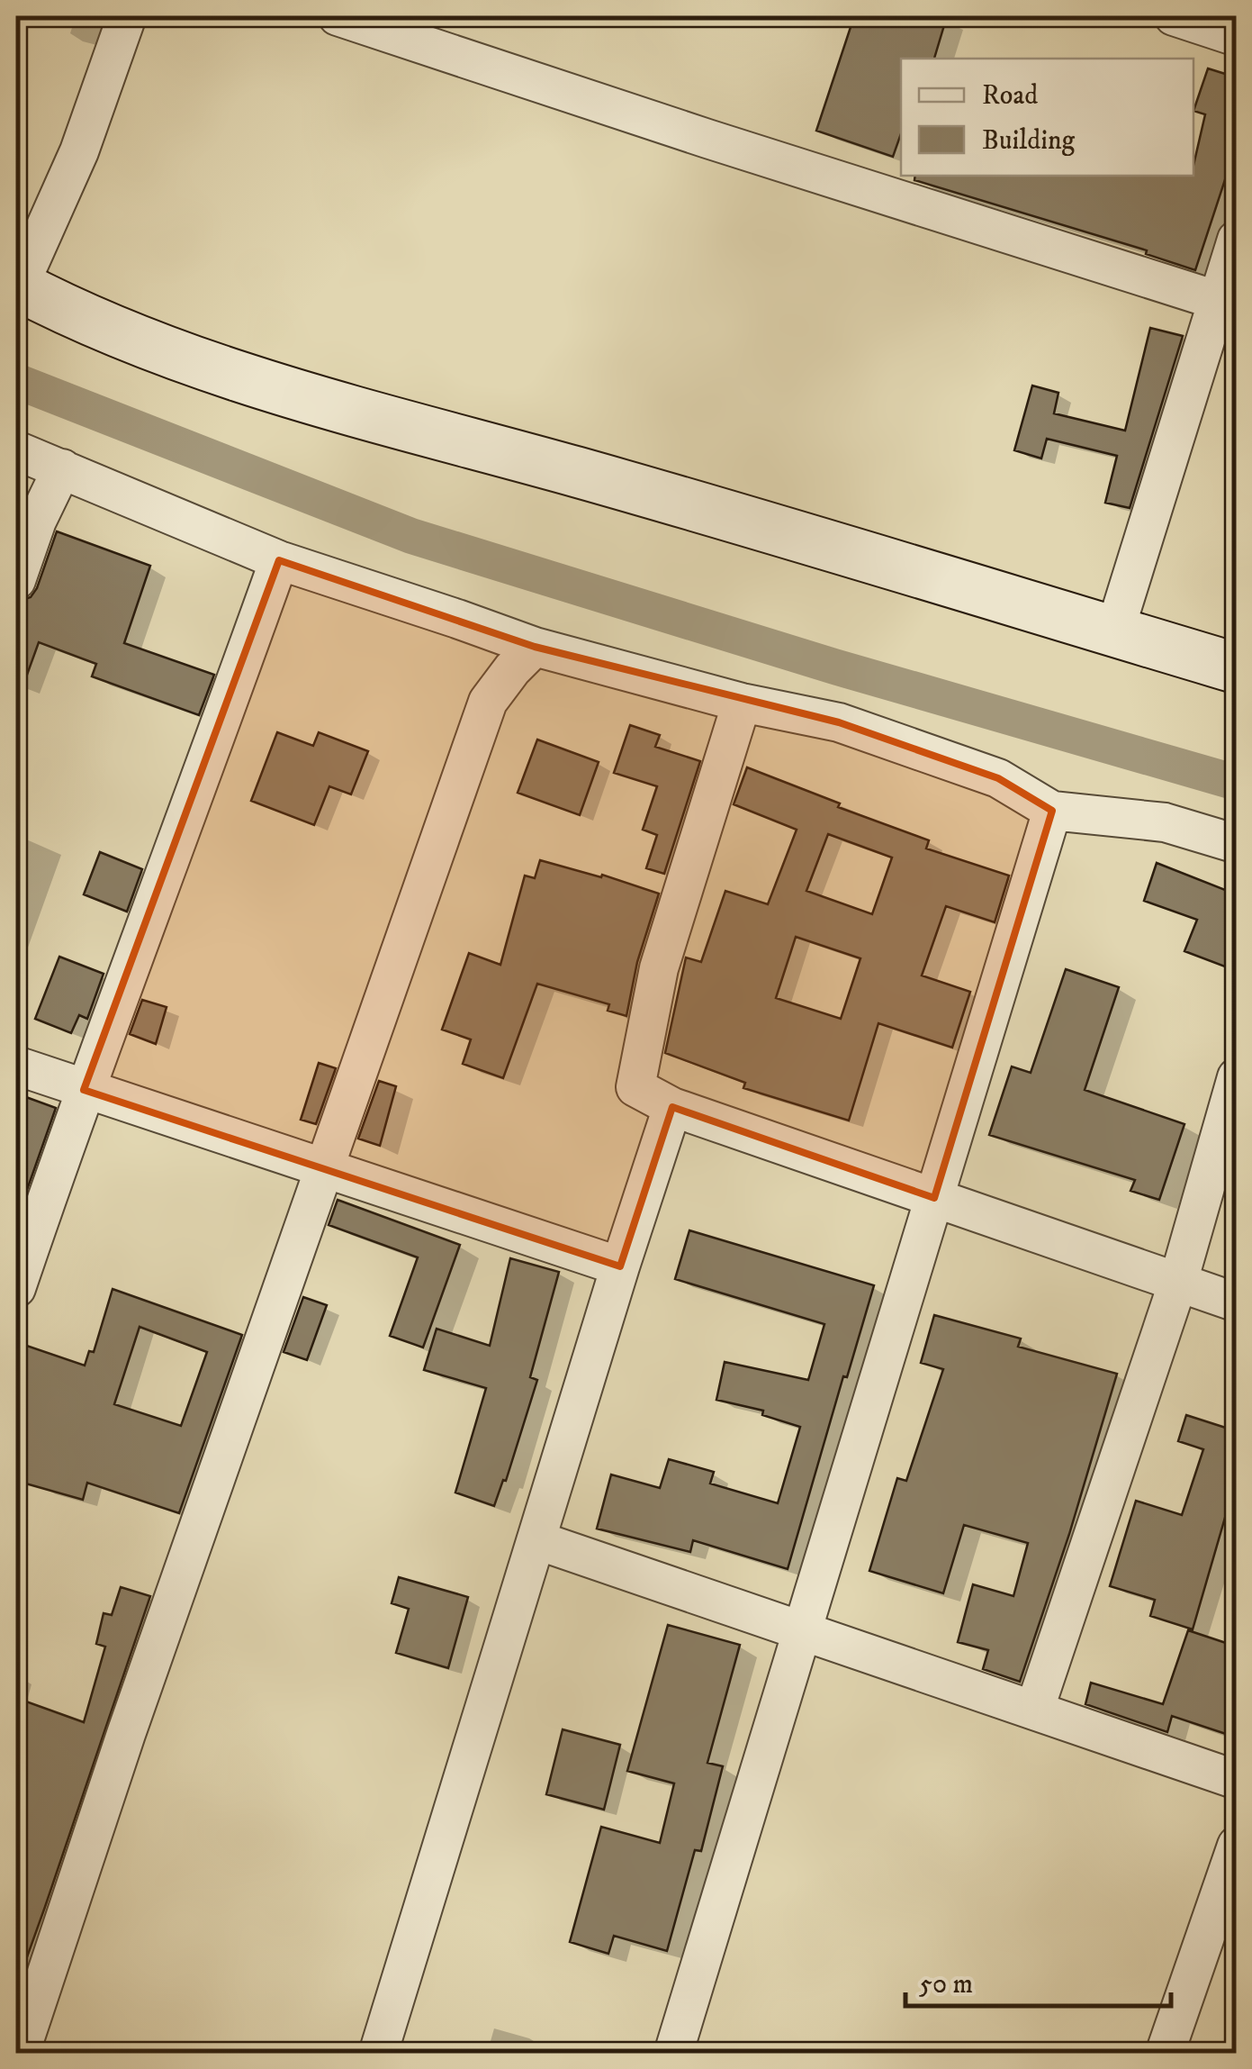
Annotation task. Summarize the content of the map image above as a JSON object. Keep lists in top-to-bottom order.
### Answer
{
  "legend": ["Road", "Building"],
  "scale_bar": "50 m"
}
